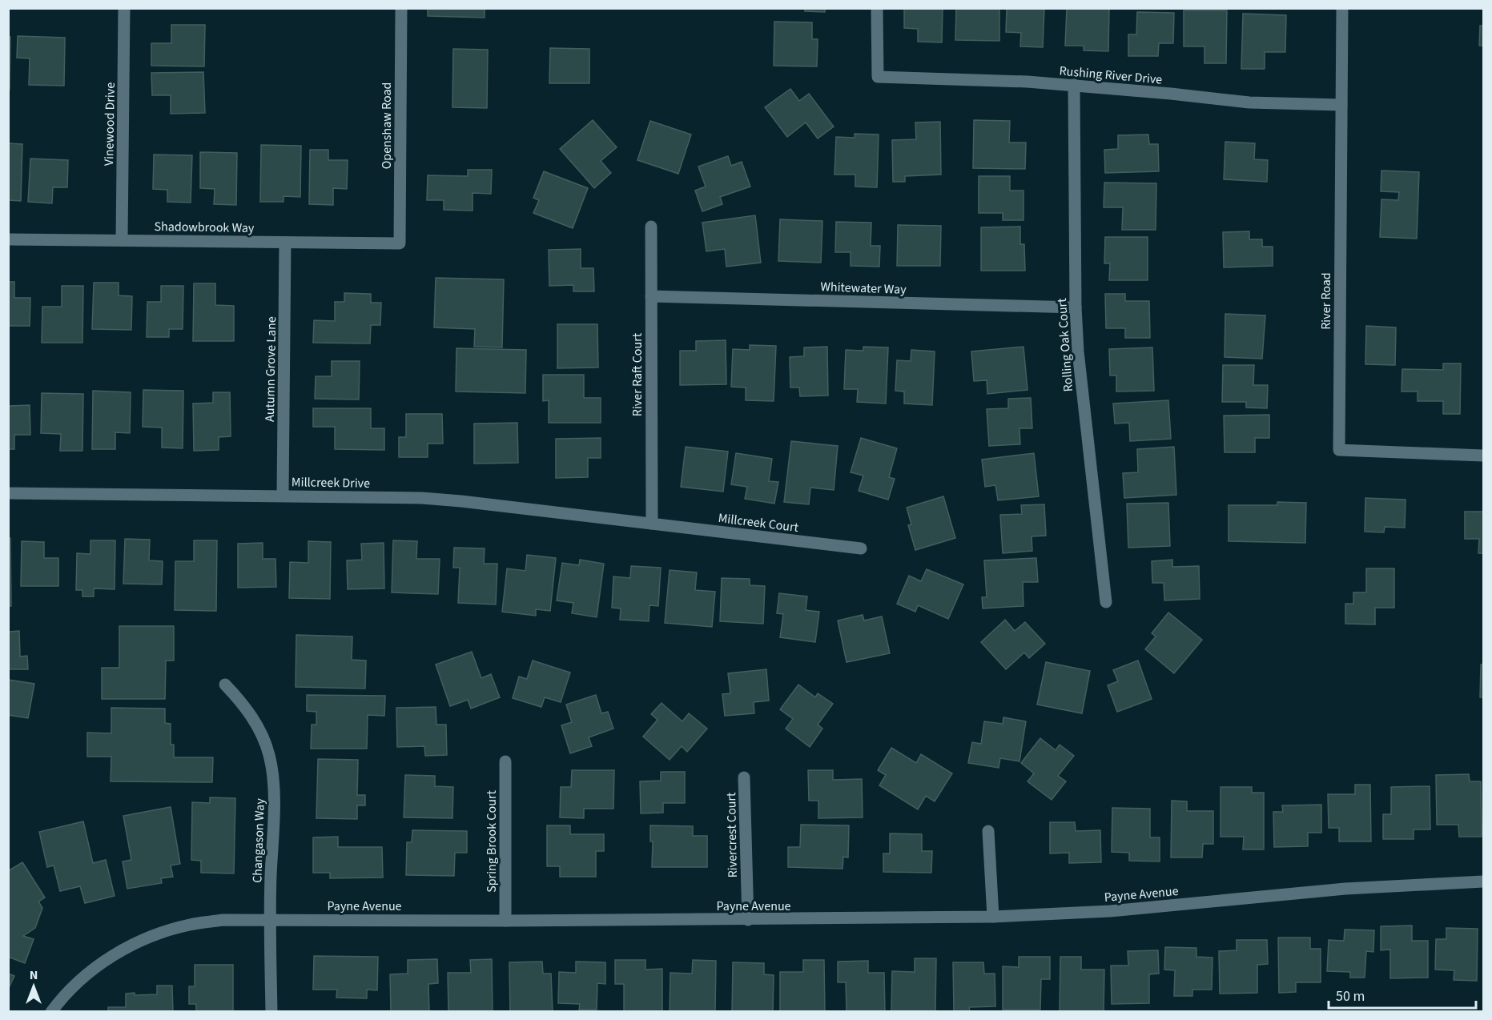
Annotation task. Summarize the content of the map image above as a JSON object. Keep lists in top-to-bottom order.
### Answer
{
  "streets": {
    "street": [
      "Rushing River Drive",
      "Vinewood Drive",
      "Openshaw Road",
      "Shadowbrook Way",
      "Whitewater Way",
      "River Road",
      "Rolling Oak Court",
      "Autumn Grove Lane",
      "River Raft Court",
      "Millcreek Drive",
      "Millcreek Court",
      "Rivercrest Court",
      "Changason Way",
      "Spring Brook Court",
      "Payne Avenue"
    ]
  },
  "crossings": [
    ["Rushing River Drive", "River Road"],
    ["Rushing River Drive", "Rolling Oak Court"],
    ["Vinewood Drive", "Shadowbrook Way"],
    ["Openshaw Road", "Shadowbrook Way"],
    ["Shadowbrook Way", "Autumn Grove Lane"],
    ["Whitewater Way", "Rolling Oak Court"],
    ["Whitewater Way", "River Raft Court"],
    ["Autumn Grove Lane", "Millcreek Drive"],
    ["River Raft Court", "Millcreek Drive"],
    ["River Raft Court", "Millcreek Court"],
    ["Millcreek Drive", "Millcreek Court"],
    ["Rivercrest Court", "Payne Avenue"],
    ["Changason Way", "Payne Avenue"],
    ["Spring Brook Court", "Payne Avenue"]
  ],
  "scale_bar": "50 m",
  "north": "top"
}
